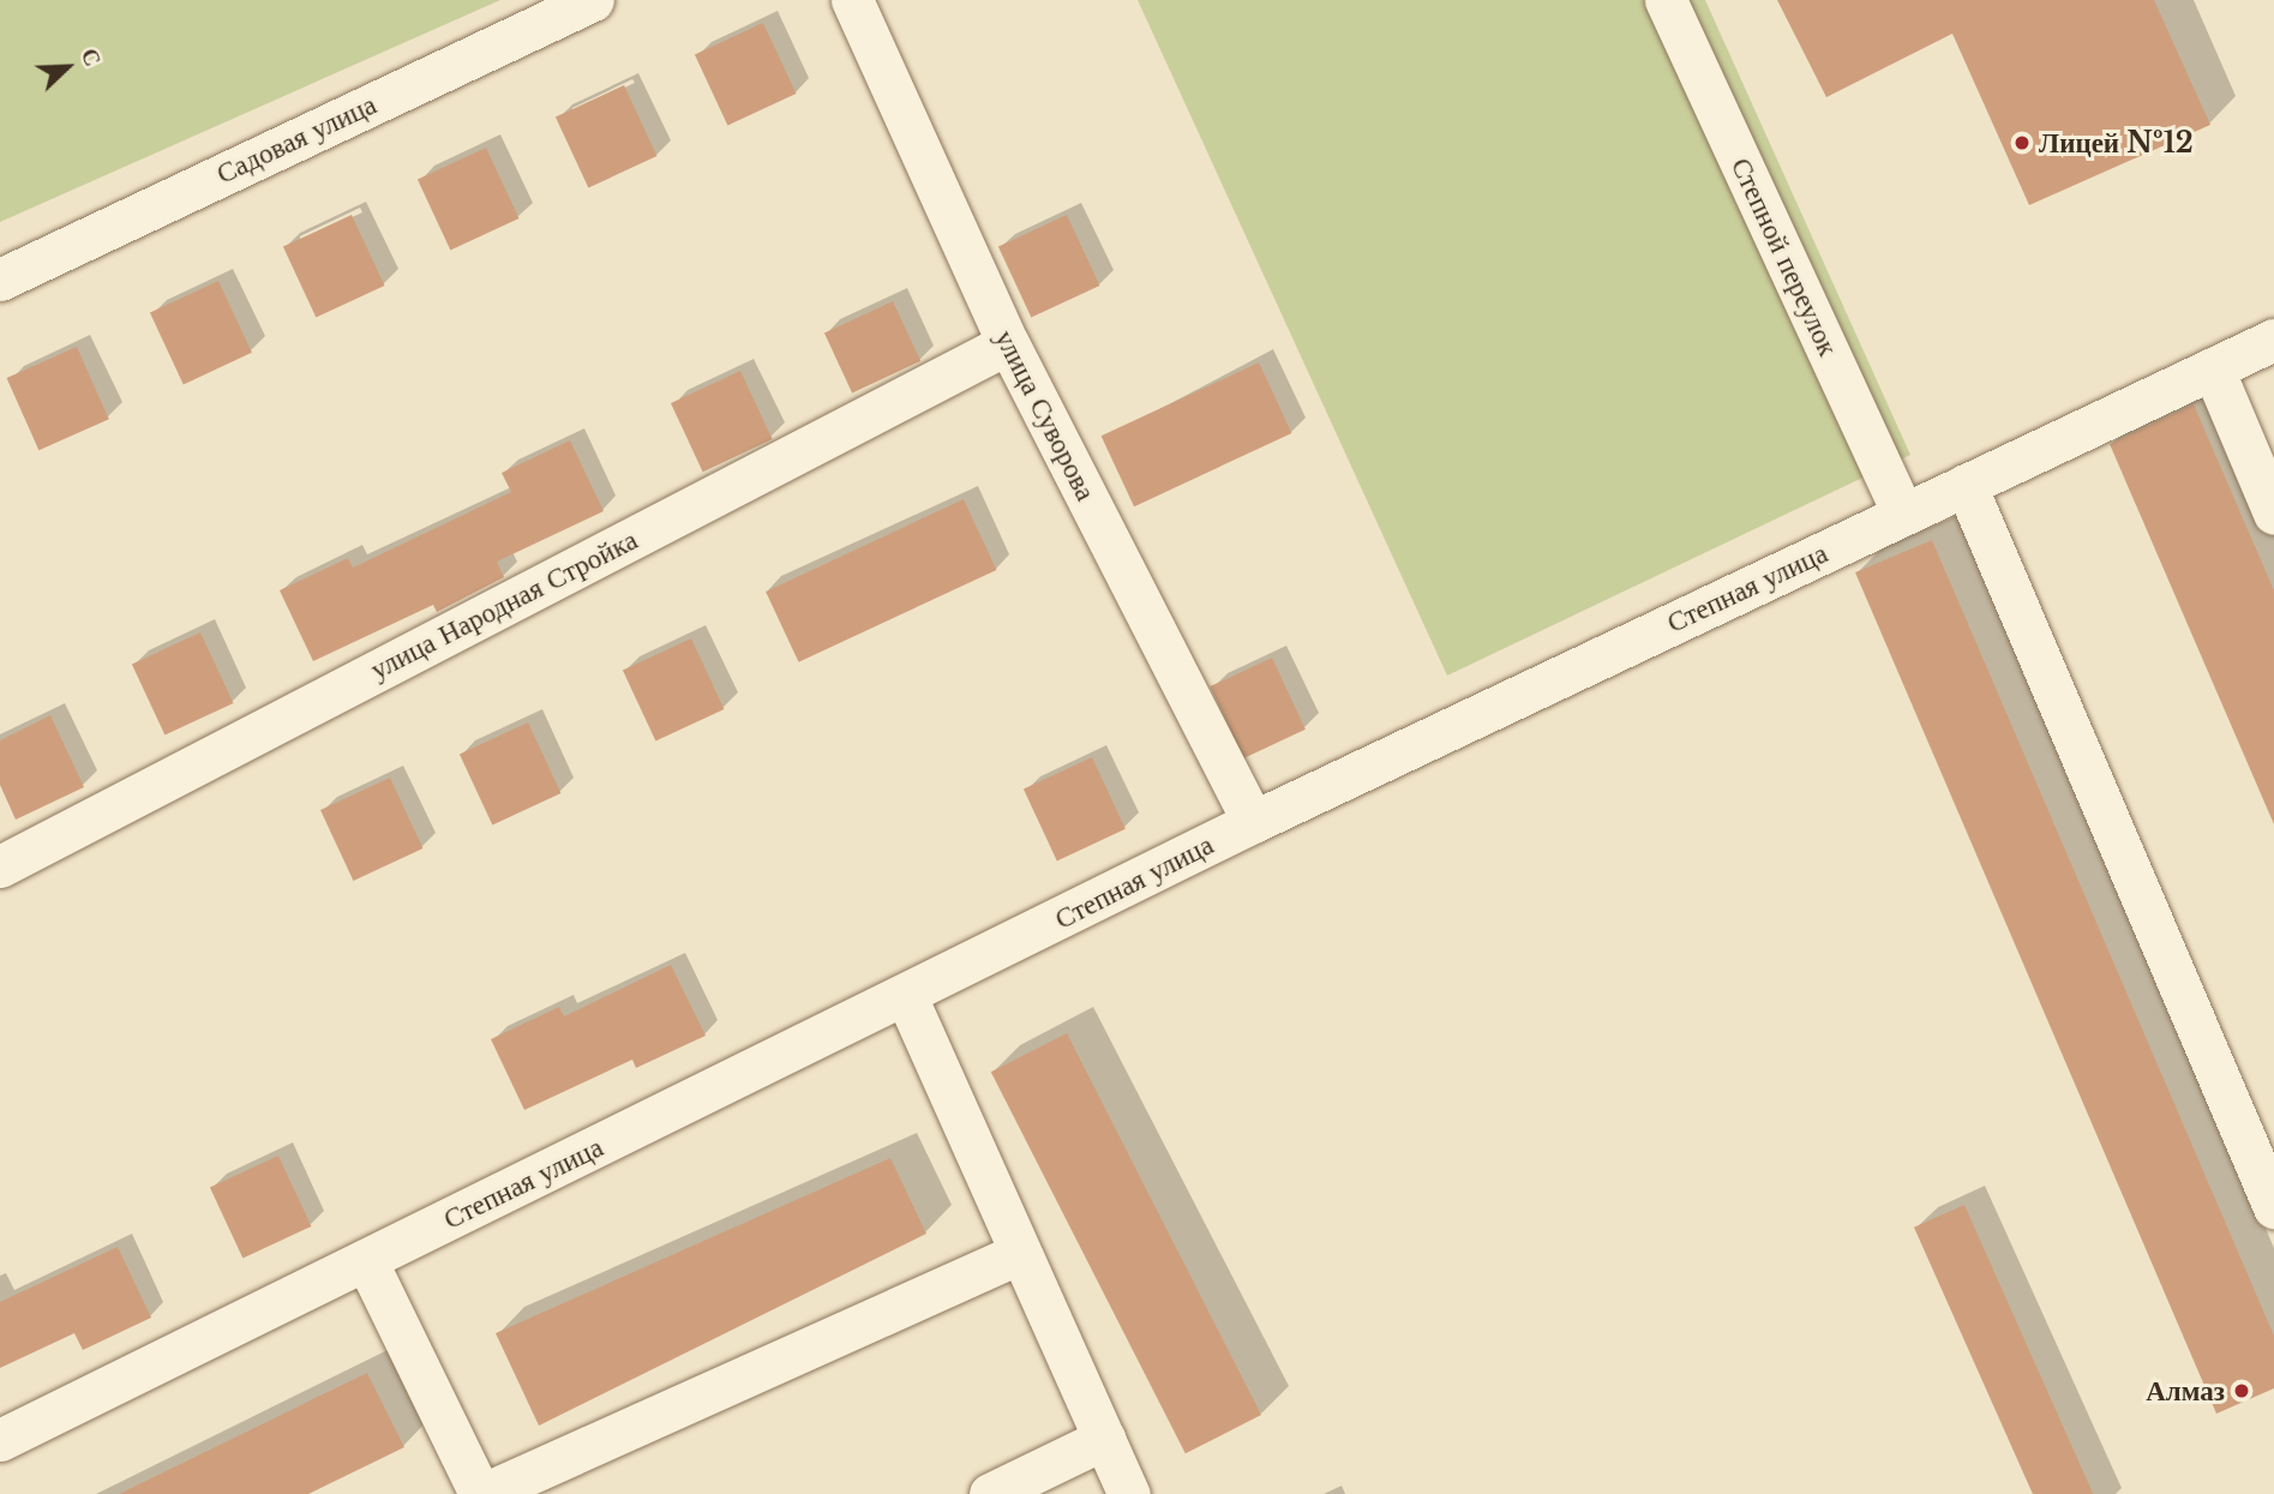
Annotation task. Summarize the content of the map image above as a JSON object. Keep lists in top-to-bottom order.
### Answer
{
  "streets": {
    "street": [
      "Садовая улица",
      "Степной переулок",
      "улица Суворова",
      "Степная улица",
      "улица Народная Стройка"
    ]
  },
  "crossings": [
    ["Степной переулок", "Степная улица"],
    ["улица Суворова", "Степная улица"],
    ["улица Суворова", "улица Народная Стройка"]
  ],
  "places": ["Лицей №12", "Алмаз"],
  "north": "top right"
}
